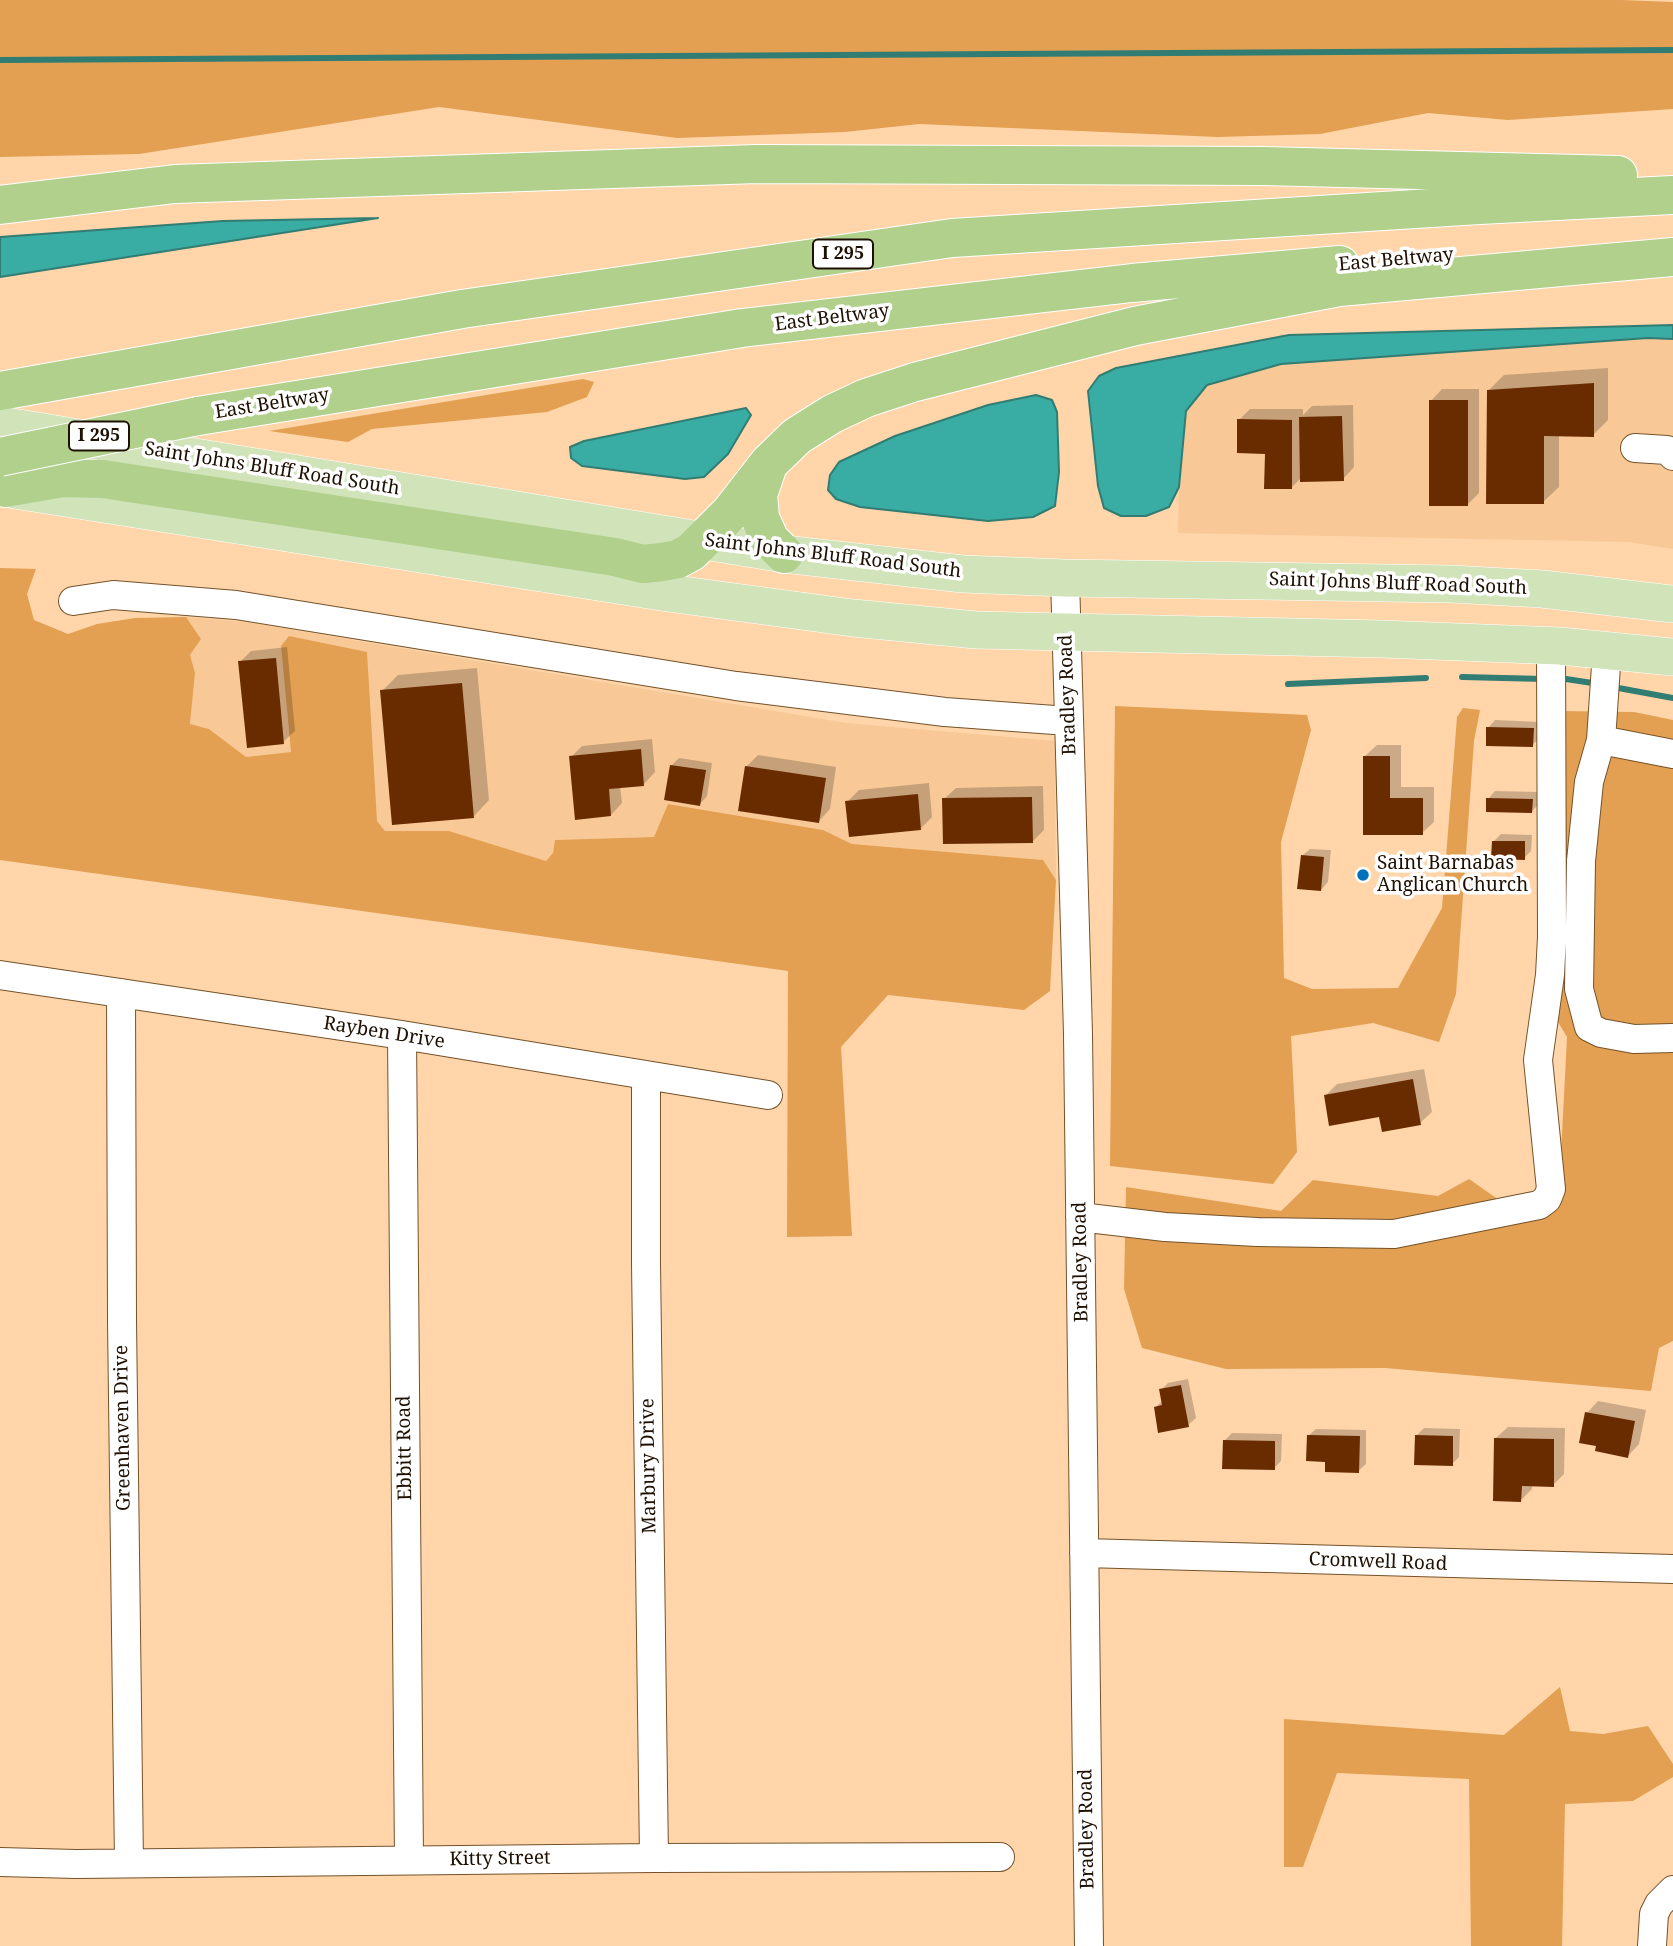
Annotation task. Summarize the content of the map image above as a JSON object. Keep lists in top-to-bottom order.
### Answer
{
  "streets": {
    "highway": ["I 295", "East Beltway"],
    "main road": ["Saint Johns Bluff Road South"],
    "street": [
      "Bradley Road",
      "Rayben Drive",
      "Greenhaven Drive",
      "Ebbitt Road",
      "Marbury Drive",
      "Cromwell Road",
      "Kitty Street"
    ]
  },
  "crossings": [
    ["Saint Johns Bluff Road South", "Bradley Road"],
    ["Bradley Road", "Cromwell Road"],
    ["Rayben Drive", "Greenhaven Drive"],
    ["Rayben Drive", "Ebbitt Road"],
    ["Rayben Drive", "Marbury Drive"],
    ["Greenhaven Drive", "Kitty Street"],
    ["Ebbitt Road", "Kitty Street"],
    ["Marbury Drive", "Kitty Street"]
  ],
  "places": ["Saint Barnabas Anglican Church"]
}
